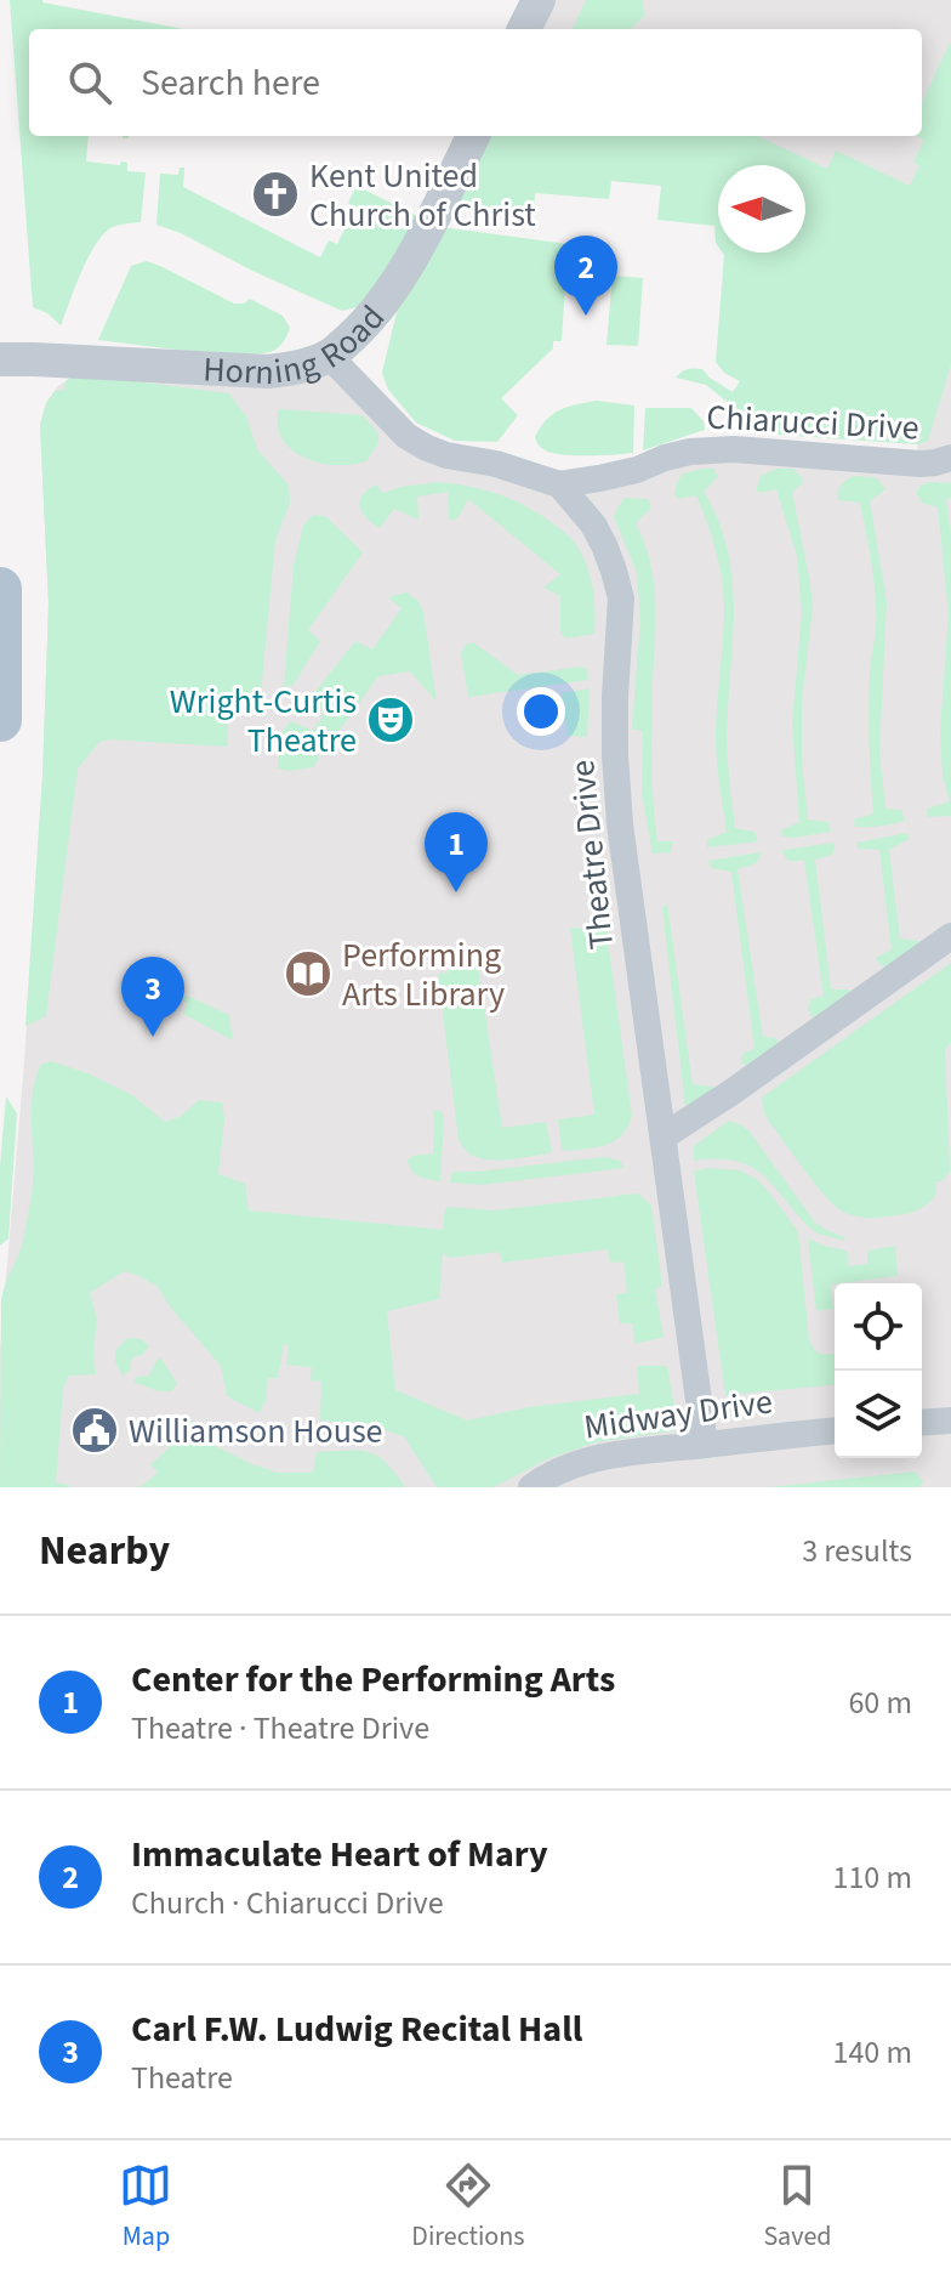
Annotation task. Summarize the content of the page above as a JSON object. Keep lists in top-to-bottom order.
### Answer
{
  "streets": {
    "street": [
      "Horning Road",
      "Chiarucci Drive",
      "Theatre Drive",
      "Midway Drive"
    ]
  },
  "crossings": [
    ["Chiarucci Drive", "Theatre Drive"],
    ["Theatre Drive", "Midway Drive"]
  ],
  "places": {
    "church": ["Kent United Church of Christ"],
    "theatre": ["Wright-Curtis Theatre"],
    "library": ["Performing Arts Library"],
    "public building": ["Williamson House"]
  },
  "north": "left",
  "page": {
    "search": "Search here",
    "pins": ["2", "1", "3"],
    "heading": ["Nearby", "3 results"],
    "list": [
      {
        "mark": "1",
        "name": "Center for the Performing Arts",
        "note": "Theatre · Theatre Drive",
        "value": "60 m"
      },
      {
        "mark": "2",
        "name": "Immaculate Heart of Mary",
        "note": "Church · Chiarucci Drive",
        "value": "110 m"
      },
      {
        "mark": "3",
        "name": "Carl F.W. Ludwig Recital Hall",
        "note": "Theatre",
        "value": "140 m"
      }
    ],
    "nav": ["Map", "Directions", "Saved"]
  }
}
